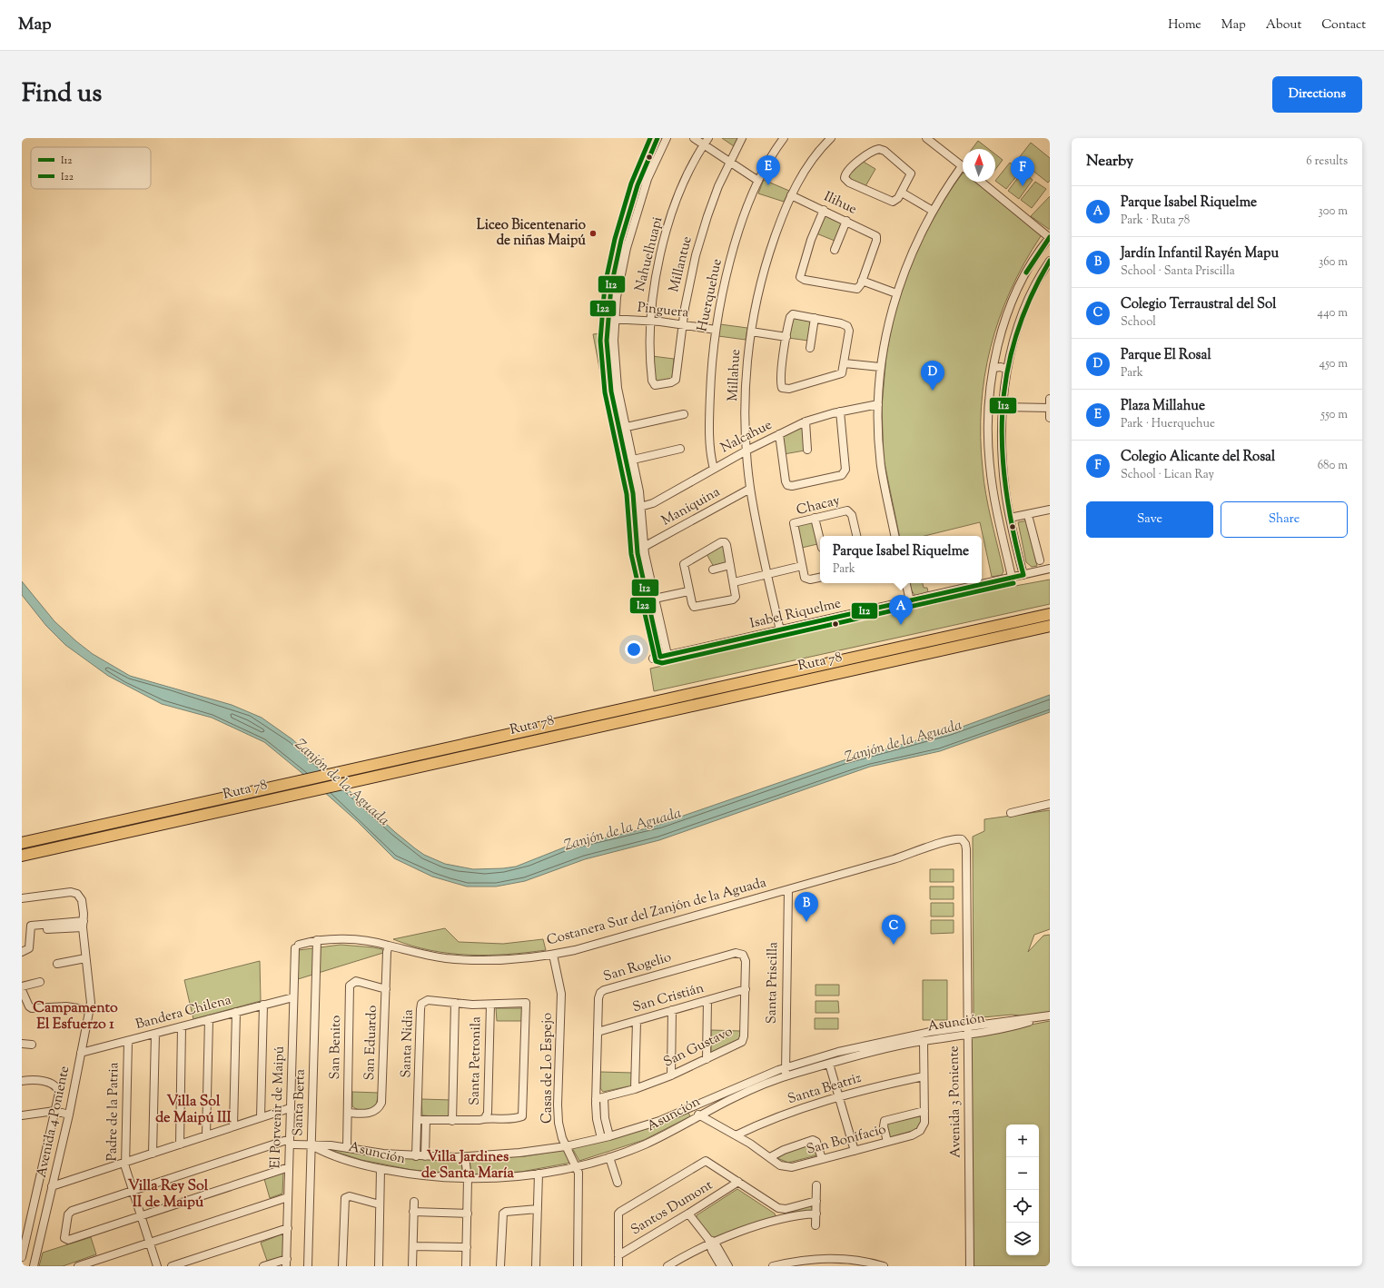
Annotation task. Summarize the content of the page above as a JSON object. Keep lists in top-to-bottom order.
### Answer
{
  "streets": {
    "highway": ["Ruta 78"],
    "street": [
      "Ilihue",
      "Nahuelhuapi",
      "Millantue",
      "Huerquehue",
      "Pinguera",
      "Millahue",
      "Nalcahue",
      "Chacay",
      "Maniquina",
      "Isabel Riquelme",
      "Costanera Sur del Zanjón de la Aguada",
      "San Rogelio",
      "Santa Priscilla",
      "San Cristián",
      "Bandera Chilena",
      "Asunción",
      "San Eduardo",
      "Santa Nidia",
      "San Benito",
      "San Gustavo",
      "Santa Petronila",
      "Casas de Lo Espejo",
      "Santa Beatriz",
      "Avenida 3 Poniente",
      "Santa Berta",
      "El Porvenir de Maipú",
      "Padre de la Patria",
      "Avenida 4 Poniente",
      "San Bonifacio",
      "Santos Dumont"
    ]
  },
  "crossings": [
    ["Ilihue", "Millahue"],
    ["Nahuelhuapi", "Millantue"],
    ["Nahuelhuapi", "Pinguera"],
    ["Millantue", "Pinguera"],
    ["Huerquehue", "Pinguera"],
    ["Huerquehue", "Nalcahue"],
    ["Millahue", "Nalcahue"],
    ["Millahue", "Maniquina"],
    ["Millahue", "Isabel Riquelme"],
    ["Costanera Sur del Zanjón de la Aguada", "Santa Priscilla"],
    ["Costanera Sur del Zanjón de la Aguada", "San Eduardo"],
    ["Costanera Sur del Zanjón de la Aguada", "Casas de Lo Espejo"],
    ["Costanera Sur del Zanjón de la Aguada", "Avenida 3 Poniente"],
    ["Costanera Sur del Zanjón de la Aguada", "Santa Berta"],
    ["Costanera Sur del Zanjón de la Aguada", "El Porvenir de Maipú"],
    ["San Rogelio", "San Cristián"],
    ["San Rogelio", "Asunción"],
    ["San Rogelio", "San Gustavo"],
    ["Santa Priscilla", "Asunción"],
    ["San Cristián", "San Gustavo"],
    ["Bandera Chilena", "El Porvenir de Maipú"],
    ["Bandera Chilena", "Padre de la Patria"],
    ["Bandera Chilena", "Avenida 4 Poniente"],
    ["Asunción", "Santa Nidia"],
    ["Asunción", "San Benito"],
    ["Asunción", "Casas de Lo Espejo"],
    ["Asunción", "Avenida 3 Poniente"],
    ["Asunción", "Santa Berta"],
    ["Asunción", "El Porvenir de Maipú"],
    ["Asunción", "San Bonifacio"],
    ["San Eduardo", "San Benito"],
    ["Santa Nidia", "Santa Petronila"],
    ["Santa Beatriz", "San Bonifacio"]
  ],
  "districts": [
    "Campamento El Esfuerzo 1",
    "Villa Sol de Maipú III",
    "Villa Jardines de Santa María",
    "Villa Rey Sol II de Maipú"
  ],
  "water": ["Zanjón de la Aguada"],
  "places": ["Liceo Bicentenario de niñas Maipú"],
  "lines": ["transit line I12", "transit line I22"],
  "legend": ["I12", "I22"],
  "north": "top",
  "page": {
    "header": "Map",
    "nav": [
      "Home",
      "Map",
      "About",
      "Contact"
    ],
    "title": "Find us",
    "buttons": [
      "Directions",
      ["Save", "Share"]
    ],
    "heading": ["Nearby", "6 results"],
    "pins": [
      "E",
      "F",
      "D",
      "A",
      "B",
      "C"
    ],
    "list": [
      {
        "mark": "A",
        "name": "Parque Isabel Riquelme",
        "note": "Park · Ruta 78",
        "value": "300 m"
      },
      {
        "mark": "B",
        "name": "Jardín Infantil Rayén Mapu",
        "note": "School · Santa Priscilla",
        "value": "360 m"
      },
      {
        "mark": "C",
        "name": "Colegio Terraustral del Sol",
        "note": "School",
        "value": "440 m"
      },
      {
        "mark": "D",
        "name": "Parque El Rosal",
        "note": "Park",
        "value": "450 m"
      },
      {
        "mark": "E",
        "name": "Plaza Millahue",
        "note": "Park · Huerquehue",
        "value": "550 m"
      },
      {
        "mark": "F",
        "name": "Colegio Alicante del Rosal",
        "note": "School · Lican Ray",
        "value": "680 m"
      }
    ],
    "popup": ["Parque Isabel Riquelme", "Park"],
    "map_buttons": ["+", "−"]
  }
}
